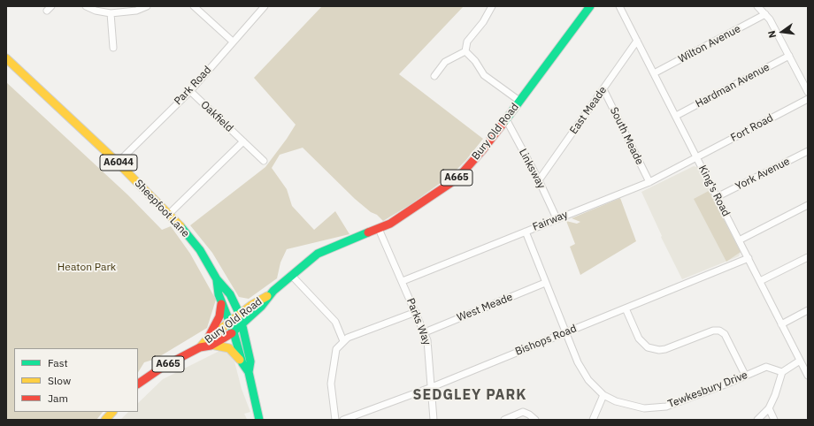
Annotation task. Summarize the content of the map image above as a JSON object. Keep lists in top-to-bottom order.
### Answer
{
  "streets": {
    "main road": [
      "Bury Old Road",
      "A6044",
      "A665",
      "Sheepfoot Lane"
    ],
    "street": [
      "Wilton Avenue",
      "Park Road",
      "Hardman Avenue",
      "East Meade",
      "Oakfield",
      "Fort Road",
      "South Meade",
      "Linksway",
      "York Avenue",
      "King's Road",
      "Fairway",
      "West Meade",
      "Parks Way",
      "Bishops Road",
      "Tewkesbury Drive"
    ]
  },
  "crossings": [
    ["Wilton Avenue", "King's Road"],
    ["Park Road", "Oakfield"],
    ["Park Road", "Sheepfoot Lane"],
    ["Hardman Avenue", "King's Road"],
    ["East Meade", "South Meade"],
    ["East Meade", "Linksway"],
    ["East Meade", "King's Road"],
    ["Fort Road", "King's Road"],
    ["Fort Road", "Fairway"],
    ["Bury Old Road", "A6044"],
    ["Bury Old Road", "Linksway"],
    ["Bury Old Road", "Sheepfoot Lane"],
    ["Bury Old Road", "Parks Way"],
    ["South Meade", "Fairway"],
    ["A6044", "Sheepfoot Lane"],
    ["Linksway", "Fairway"],
    ["York Avenue", "King's Road"],
    ["King's Road", "Fairway"],
    ["King's Road", "Bishops Road"],
    ["Fairway", "Parks Way"],
    ["Fairway", "Tewkesbury Drive"],
    ["West Meade", "Parks Way"],
    ["West Meade", "Tewkesbury Drive"],
    ["Parks Way", "Bishops Road"],
    ["Bishops Road", "Tewkesbury Drive"]
  ],
  "districts": ["SEDGLEY PARK"],
  "parks": ["Heaton Park"],
  "legend": ["Fast", "Slow", "Jam"],
  "north": "left"
}
